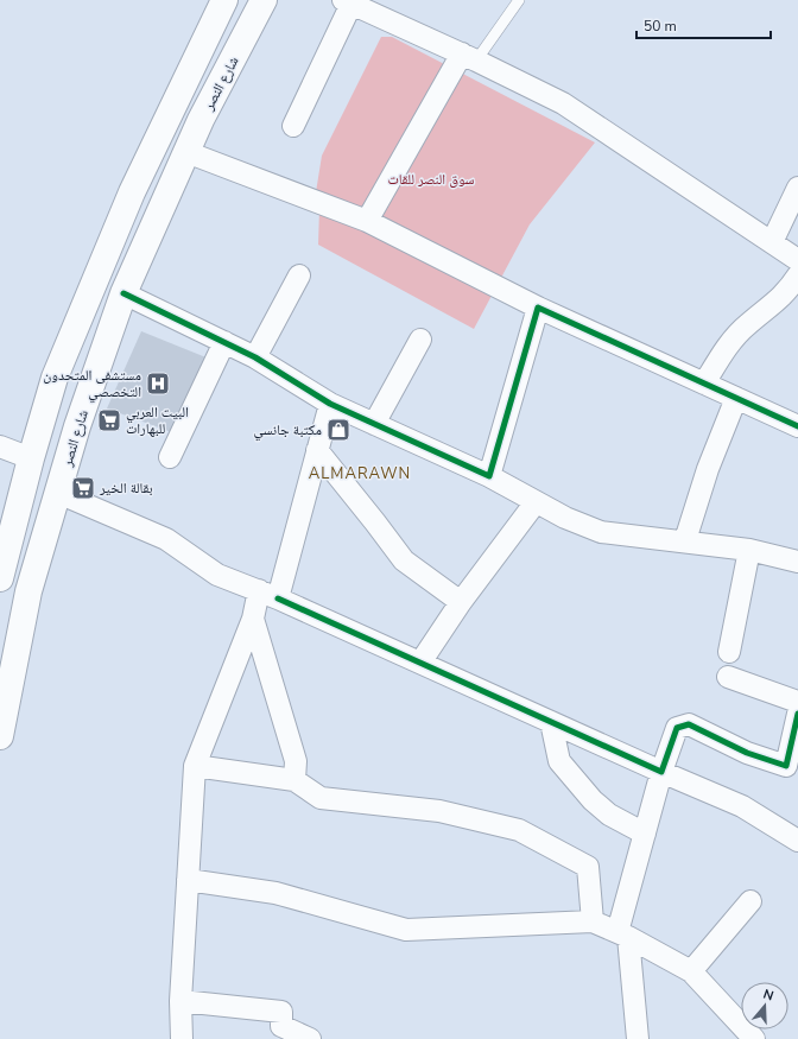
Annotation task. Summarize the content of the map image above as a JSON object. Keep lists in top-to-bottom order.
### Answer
{
  "streets": {
    "main road": ["شارع النصر"]
  },
  "districts": ["ALMARAWN"],
  "parks": ["سوق النصر للقات"],
  "places": {
    "hospital": ["مستشفى المتحدون التخصصي"],
    "supermarket": ["البيت العربي للبهارات", "بقالة الخير"],
    "shop": ["مكتبة جانسي"]
  },
  "scale_bar": "50 m",
  "north": "top"
}
